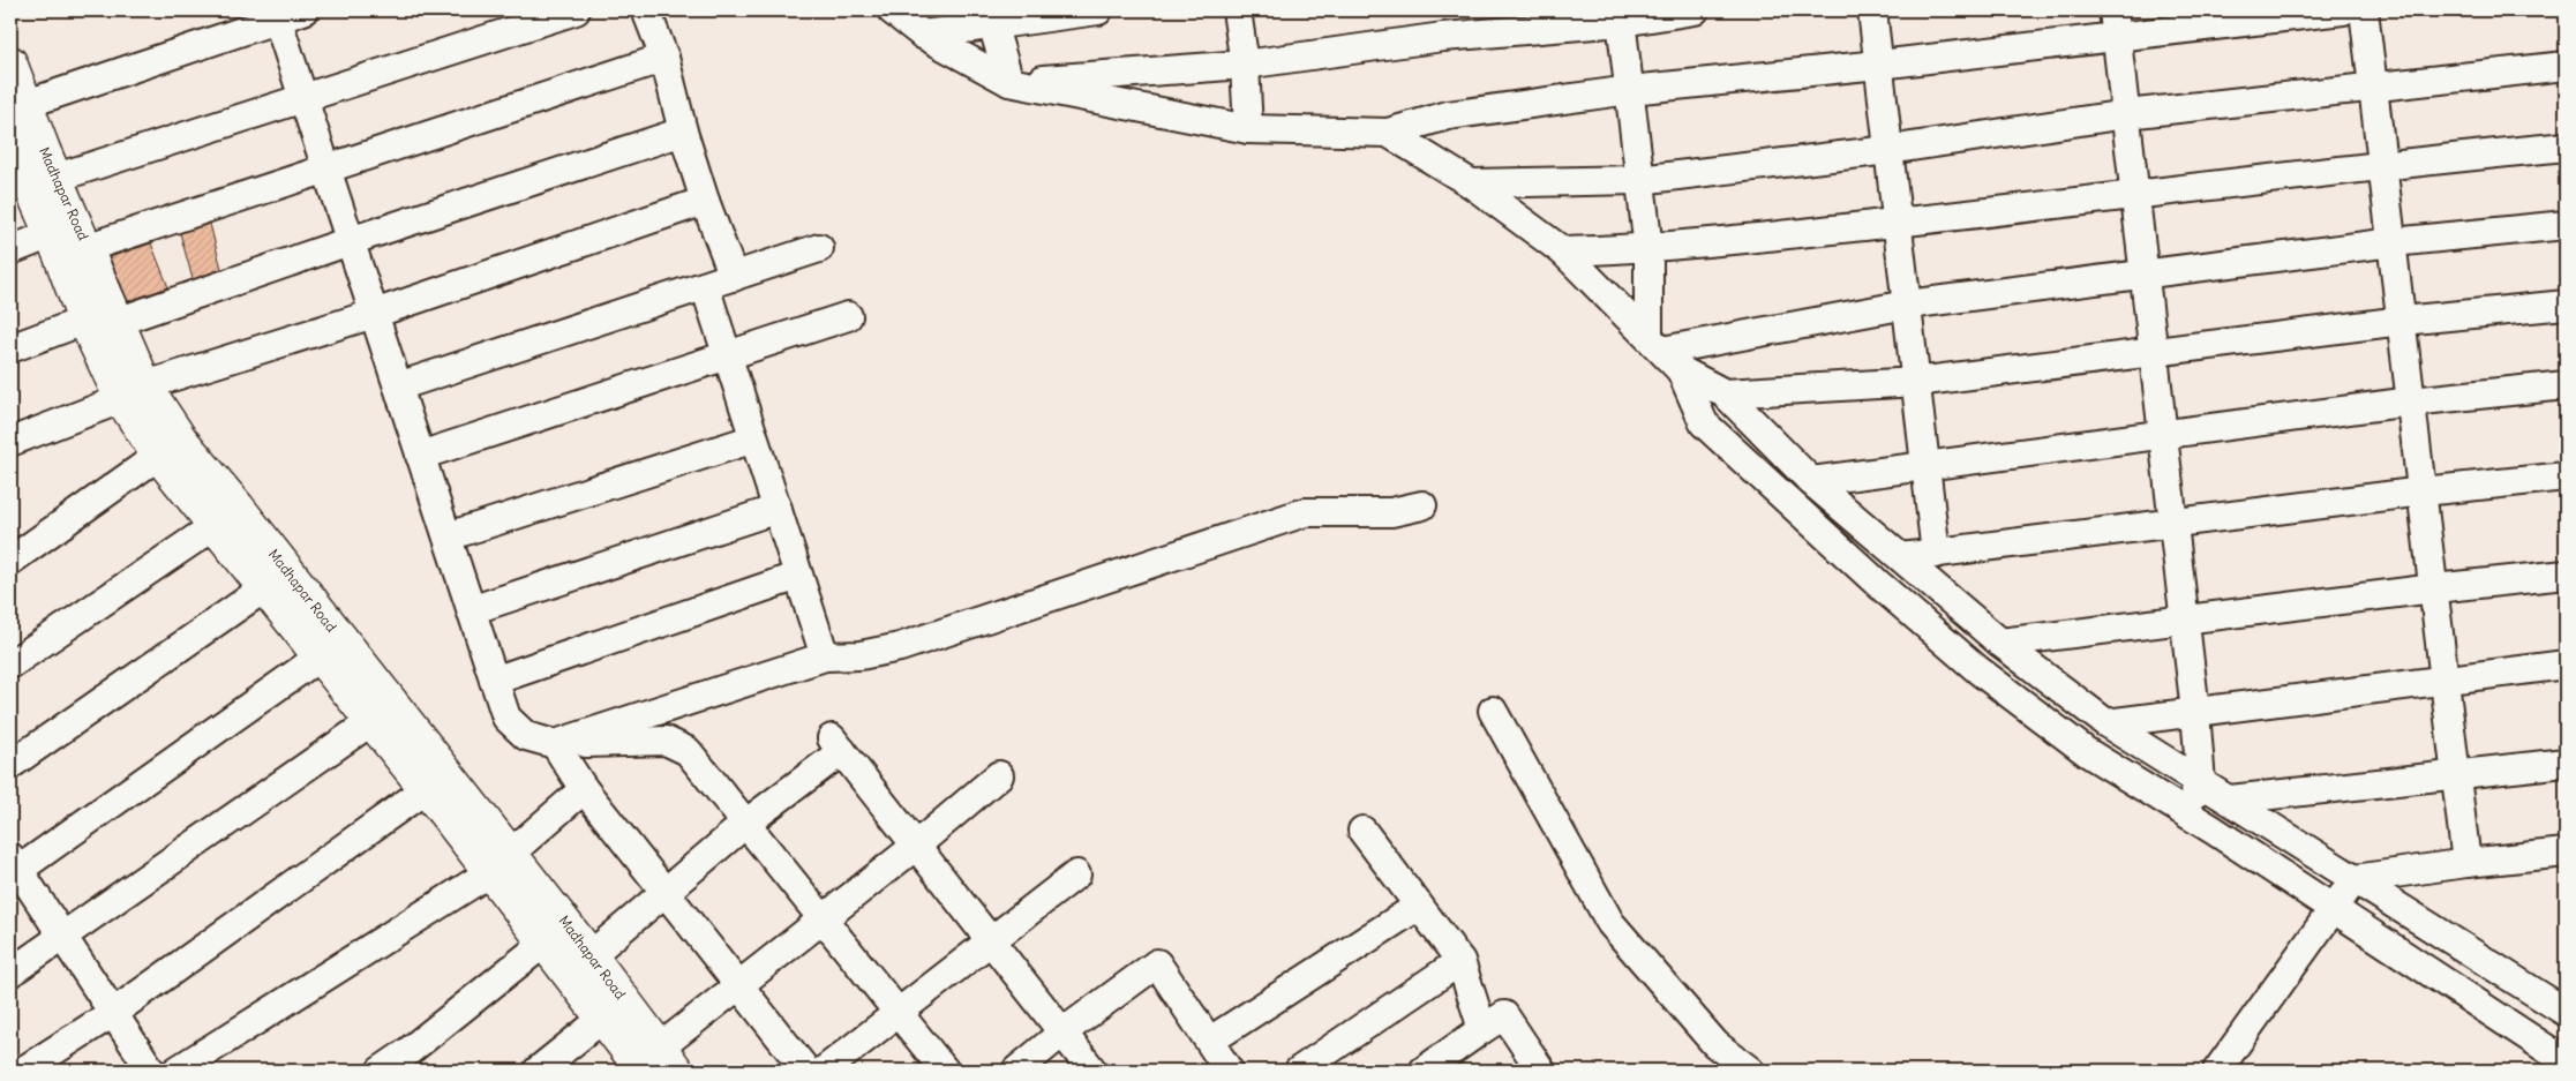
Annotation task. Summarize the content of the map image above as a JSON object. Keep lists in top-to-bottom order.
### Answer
{
  "streets": {
    "main road": ["Madhapar Road"]
  }
}
